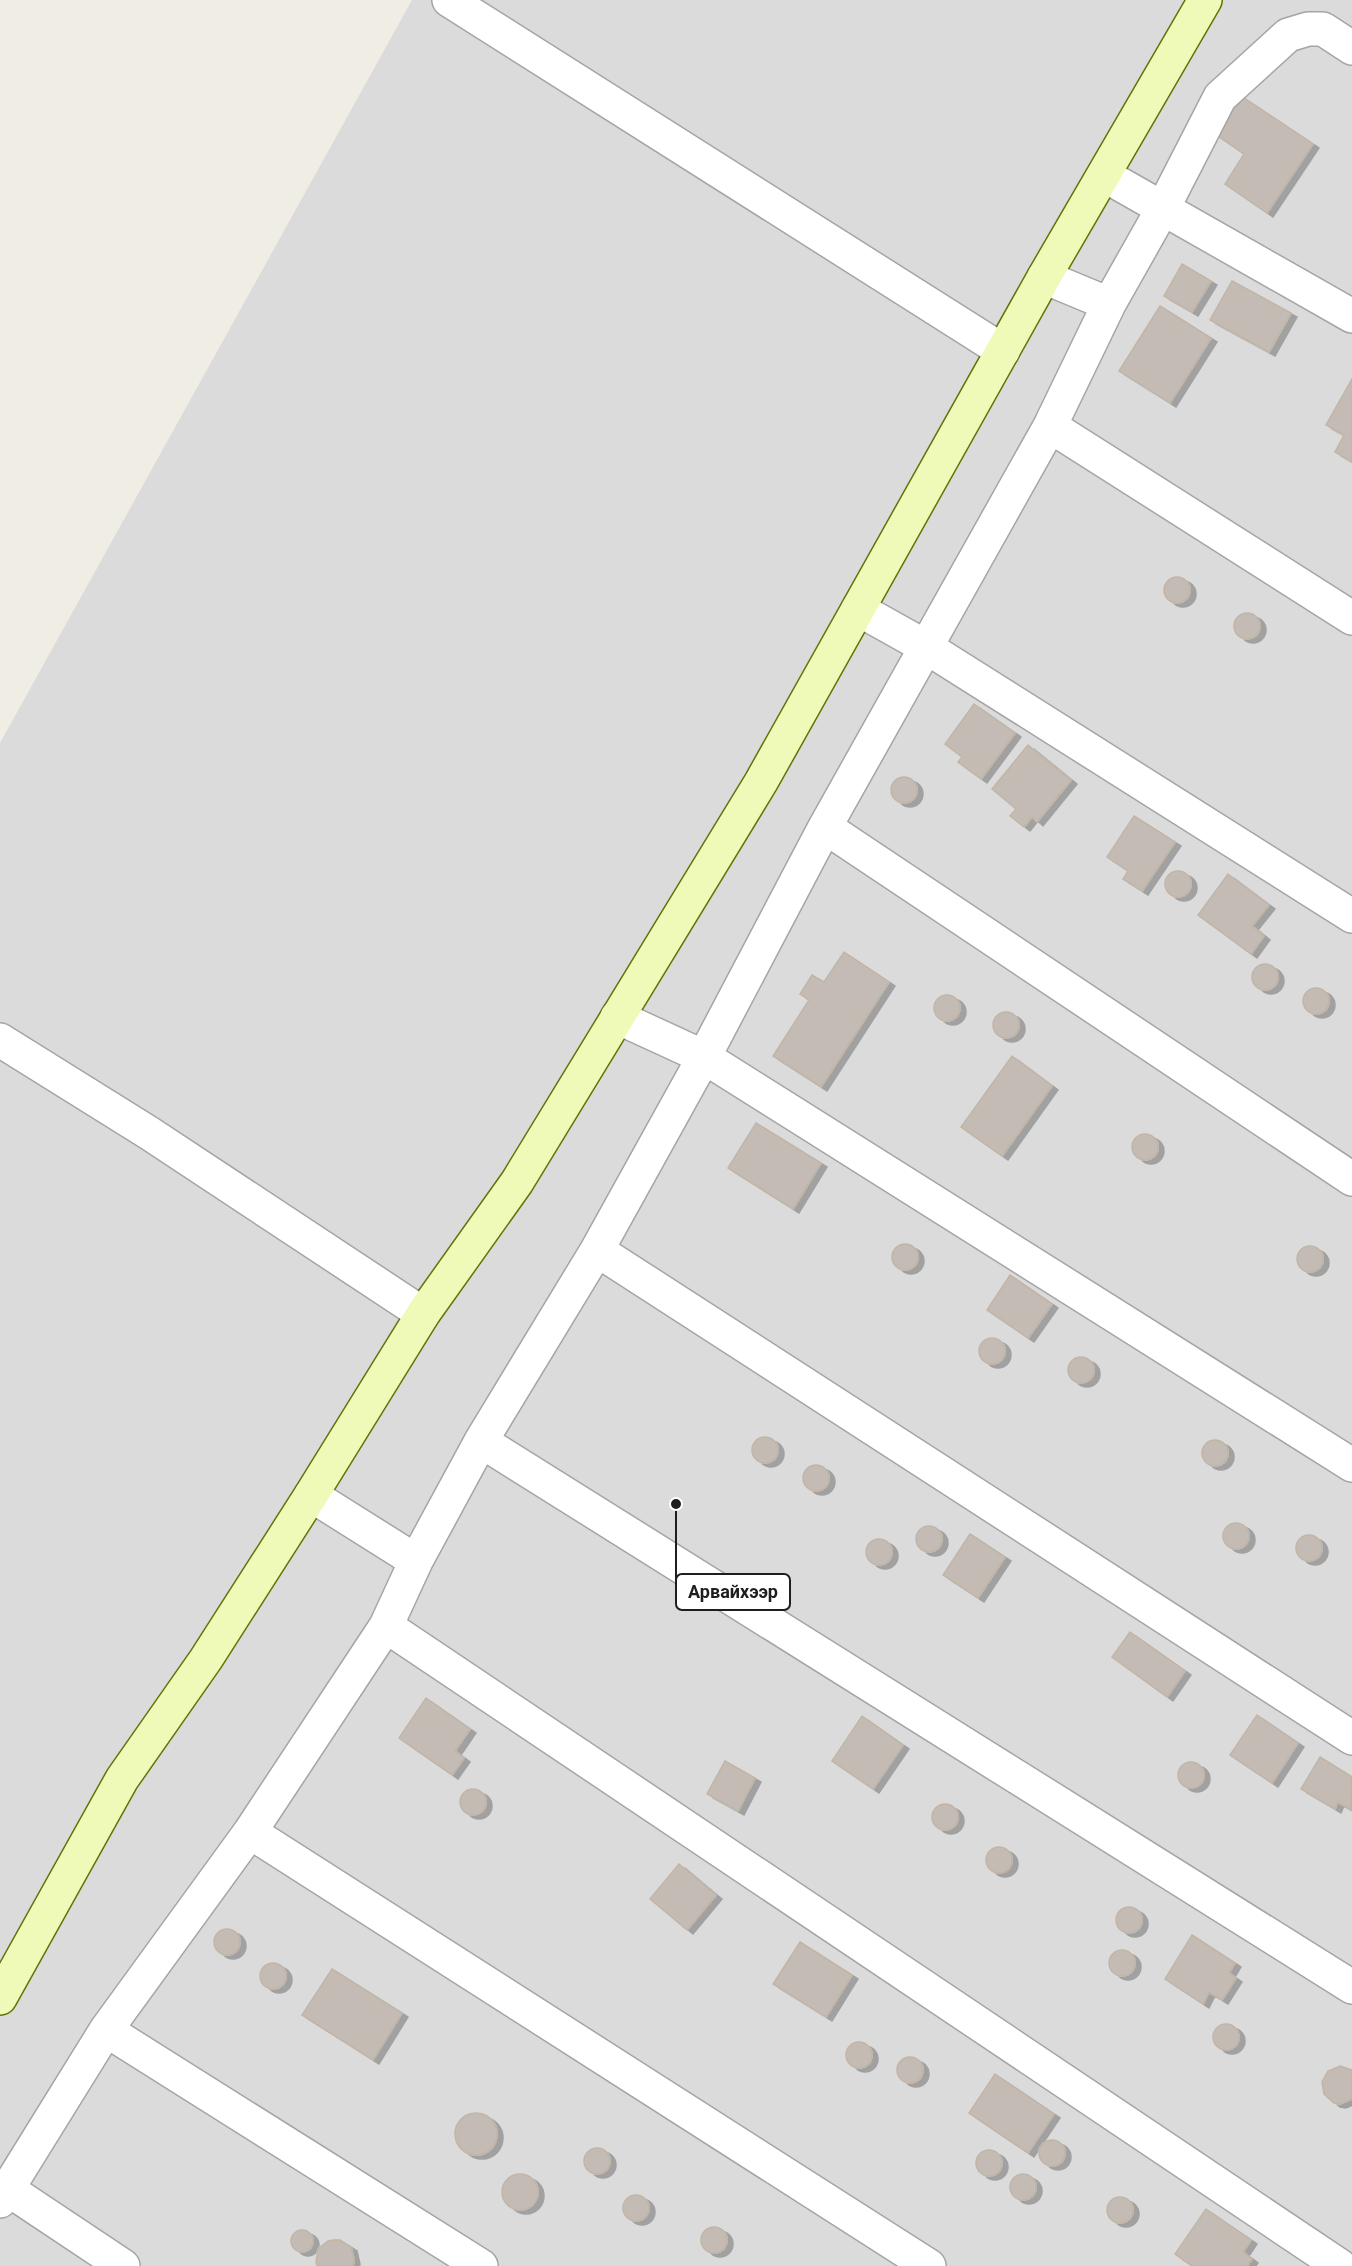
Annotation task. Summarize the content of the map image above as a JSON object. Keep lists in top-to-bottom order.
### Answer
{
  "places": ["Арвайхээр"]
}
